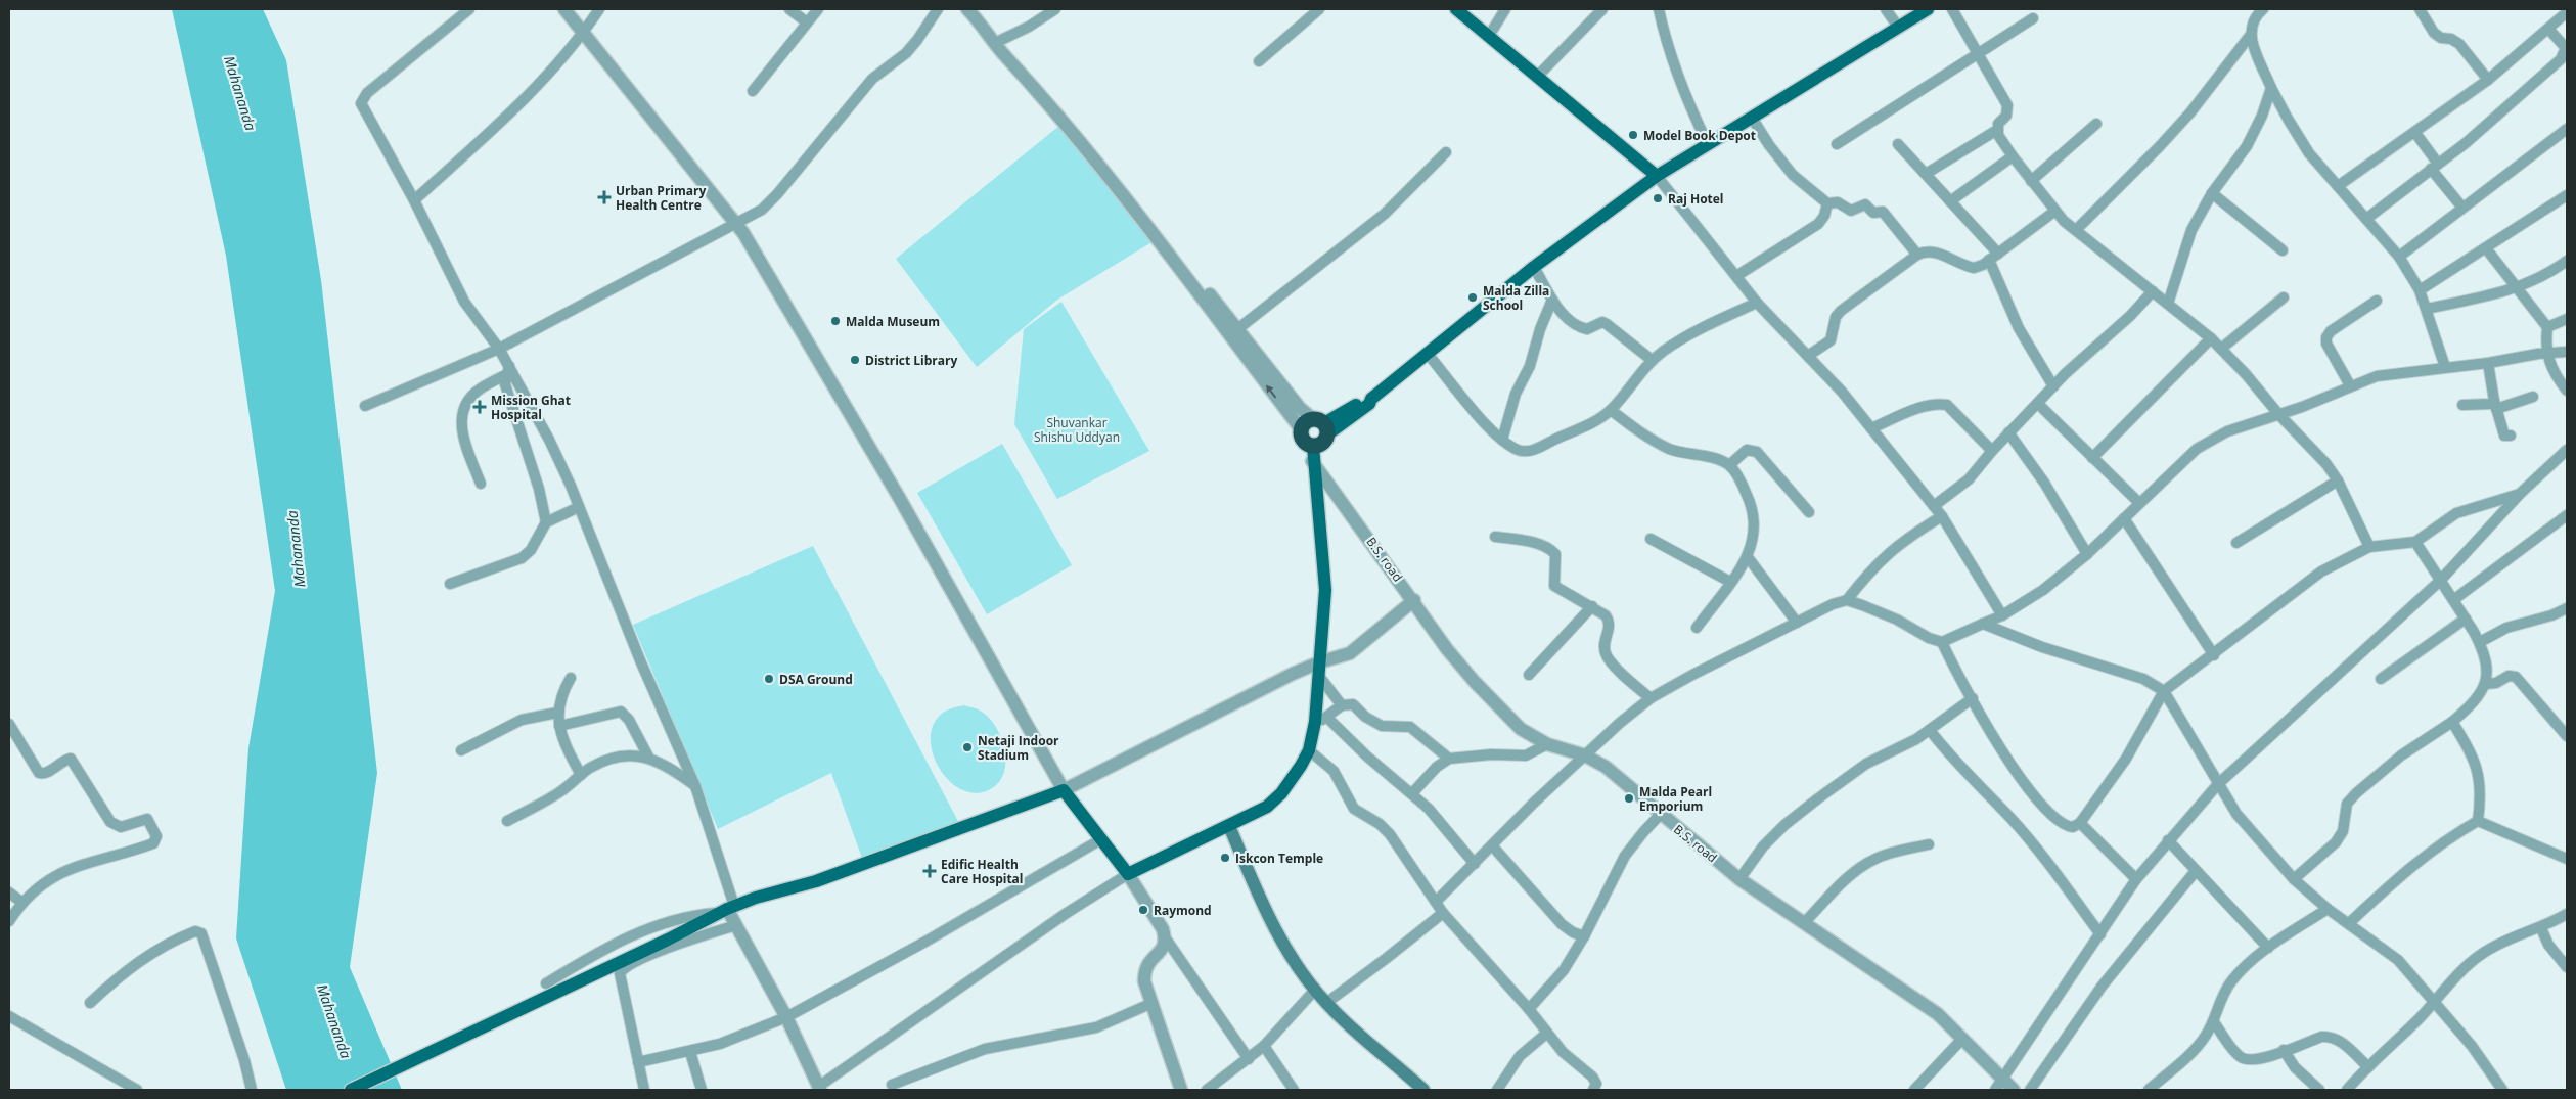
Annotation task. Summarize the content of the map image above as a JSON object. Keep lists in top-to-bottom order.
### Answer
{
  "streets": {
    "street": ["B.S. road"]
  },
  "water": ["Mahananda"],
  "parks": ["Shuvankar Shishu Uddyan"],
  "places": {
    "other": [
      "Model Book Depot",
      "Raj Hotel",
      "Malda Zilla School",
      "Malda Museum",
      "District Library",
      "DSA Ground",
      "Netaji Indoor Stadium",
      "Malda Pearl Emporium",
      "Iskcon Temple",
      "Raymond"
    ],
    "health": ["Urban Primary Health Centre", "Mission Ghat Hospital", "Edific Health Care Hospital"]
  }
}
